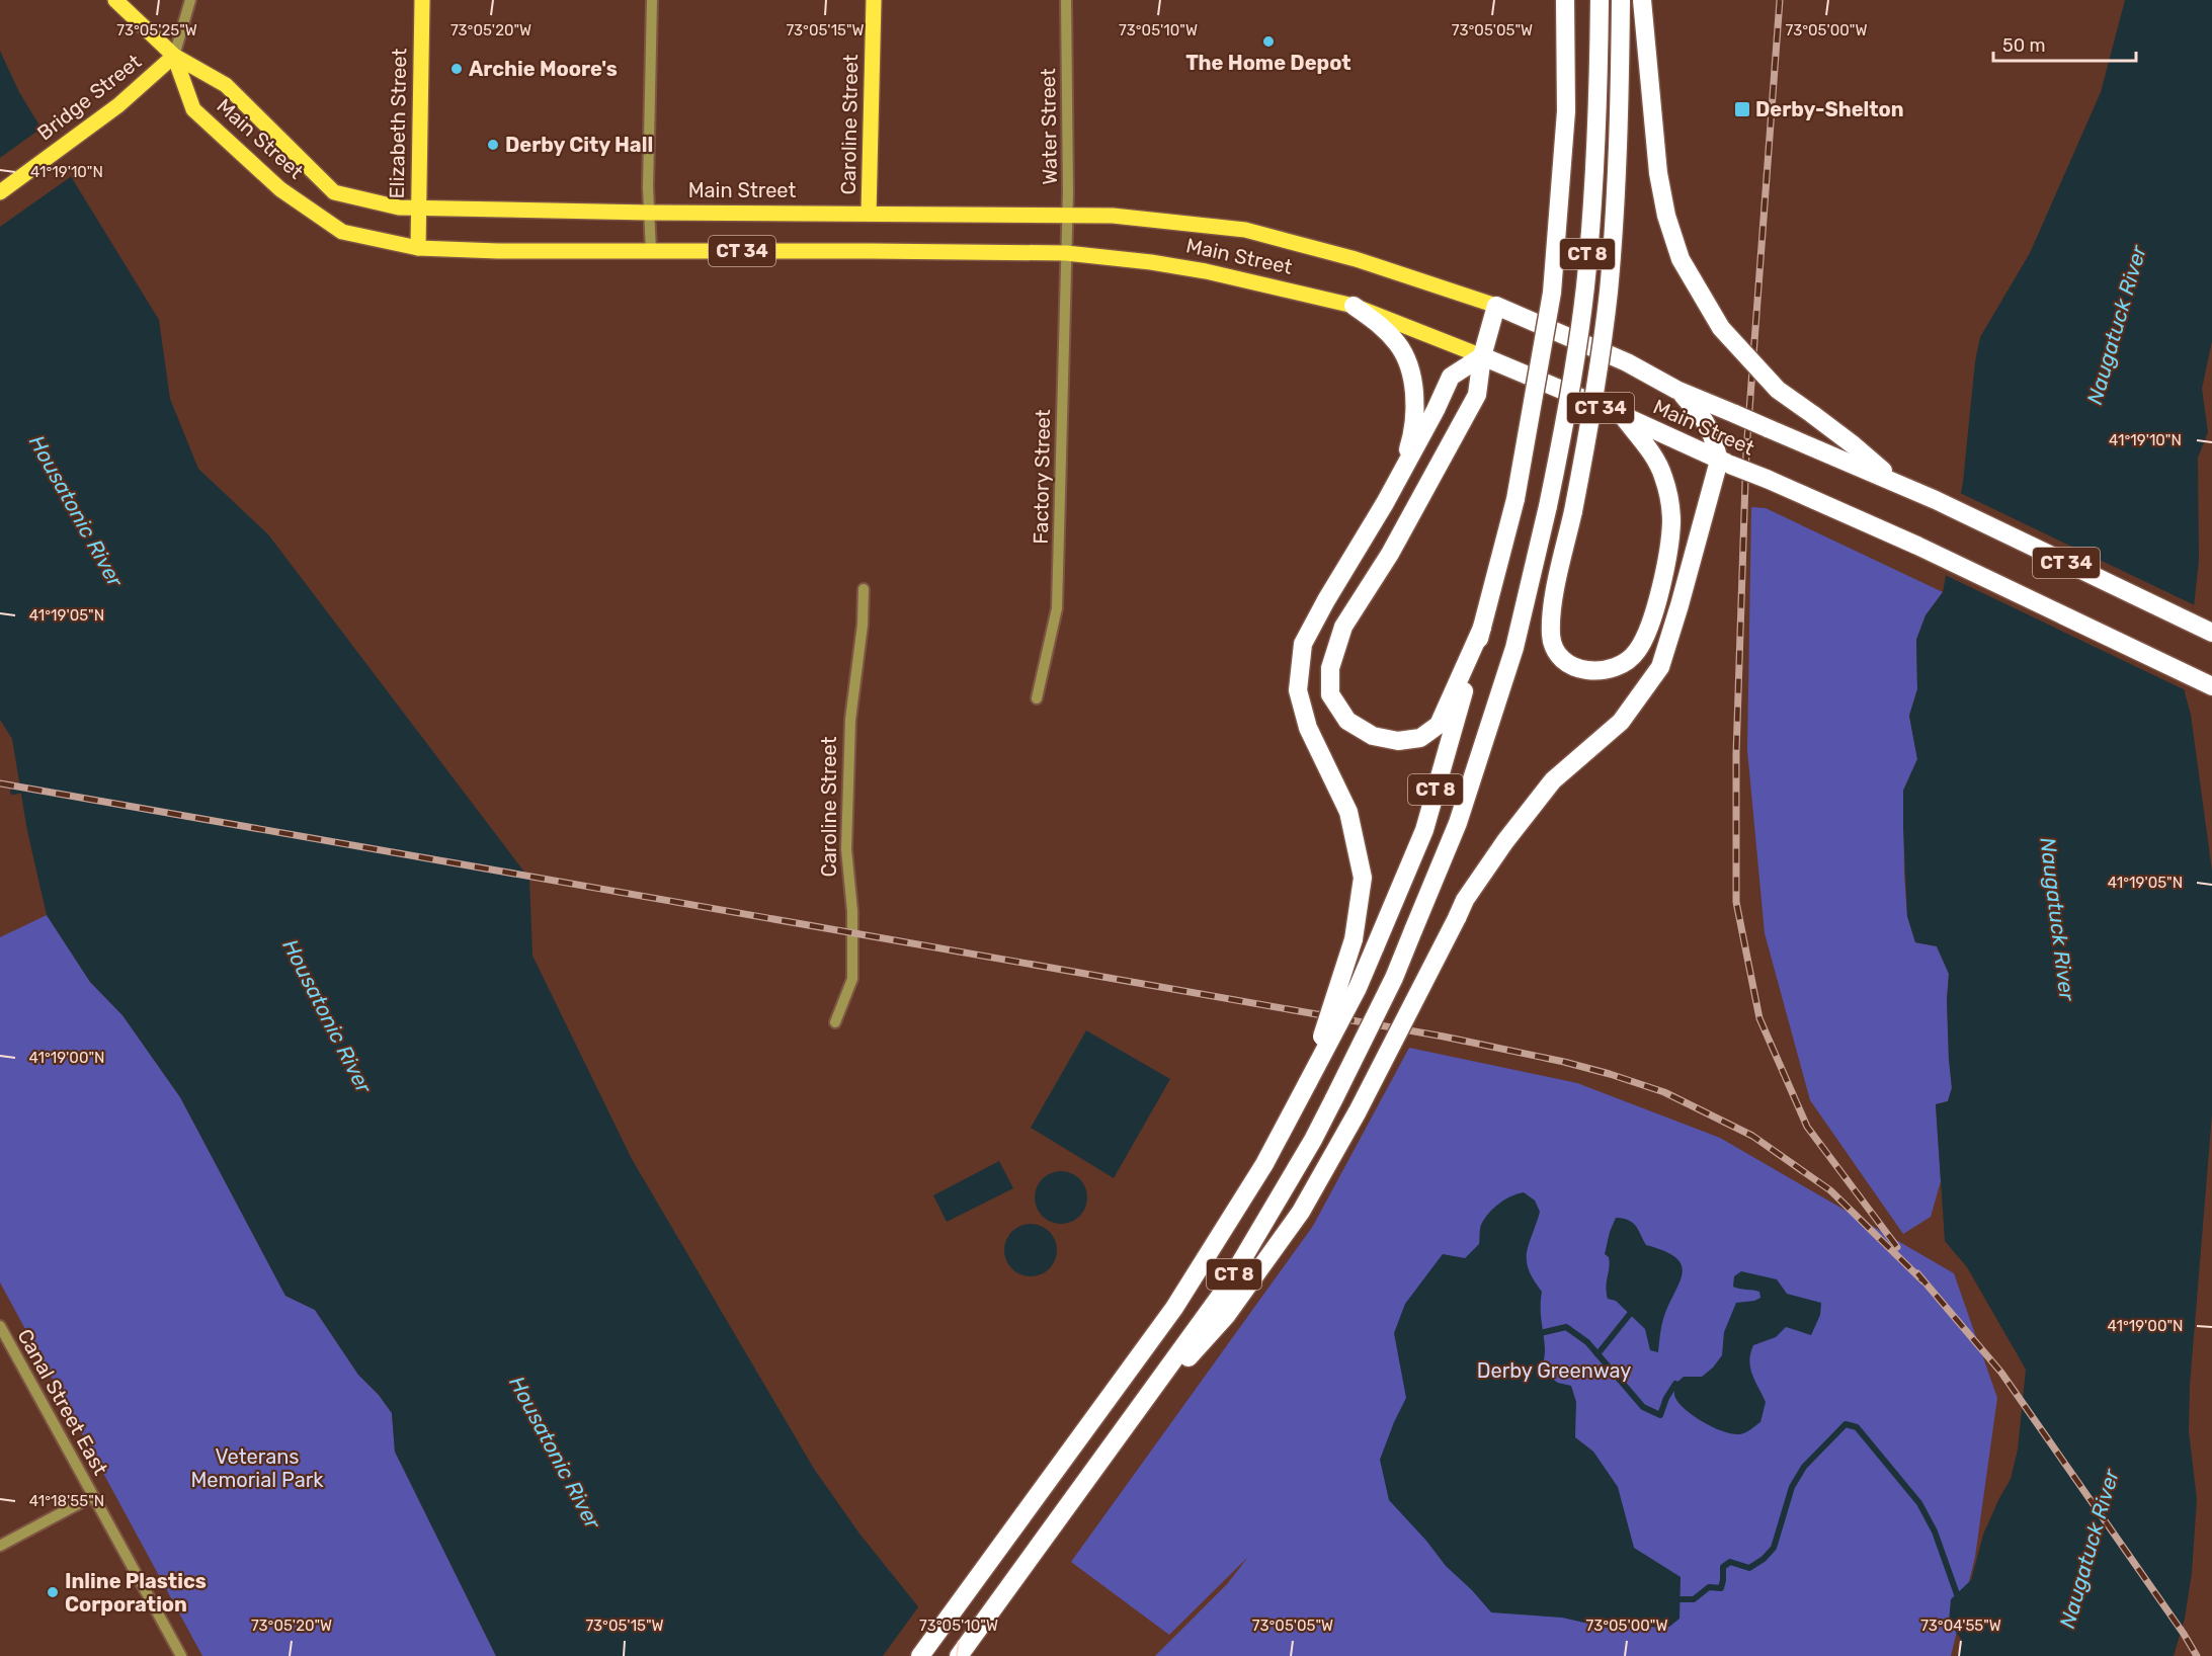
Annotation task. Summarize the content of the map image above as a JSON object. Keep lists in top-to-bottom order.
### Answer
{
  "streets": {
    "highway": ["Main Street", "CT 34", "CT 8"],
    "main road": ["Bridge Street", "Elizabeth Street", "Caroline Street"],
    "street": ["Water Street", "Factory Street", "Canal Street East"]
  },
  "crossings": [
    ["Bridge Street", "Main Street"],
    ["Bridge Street", "CT 34"],
    ["Elizabeth Street", "Main Street"],
    ["Caroline Street", "Main Street"],
    ["Water Street", "Main Street"],
    ["Water Street", "Factory Street"],
    ["Main Street", "CT 34"],
    ["Main Street", "Factory Street"]
  ],
  "water": ["Naugatuck River", "Housatonic River"],
  "parks": ["Derby Greenway", "Veterans Memorial Park"],
  "places": {
    "other": [
      "The Home Depot",
      "Archie Moore's",
      "Derby City Hall",
      "Inline Plastics Corporation"
    ],
    "transit": ["Derby-Shelton"]
  },
  "scale_bar": "50 m",
  "coordinates": [
    "73°05'20\"W",
    "73°05'15\"W",
    "73°05'10\"W",
    "73°05'05\"W",
    "73°05'00\"W",
    "73°05'25\"W",
    "41°19'10\"N",
    "41°19'05\"N",
    "41°19'00\"N",
    "41°18'55\"N",
    "73°04'55\"W"
  ]
}
